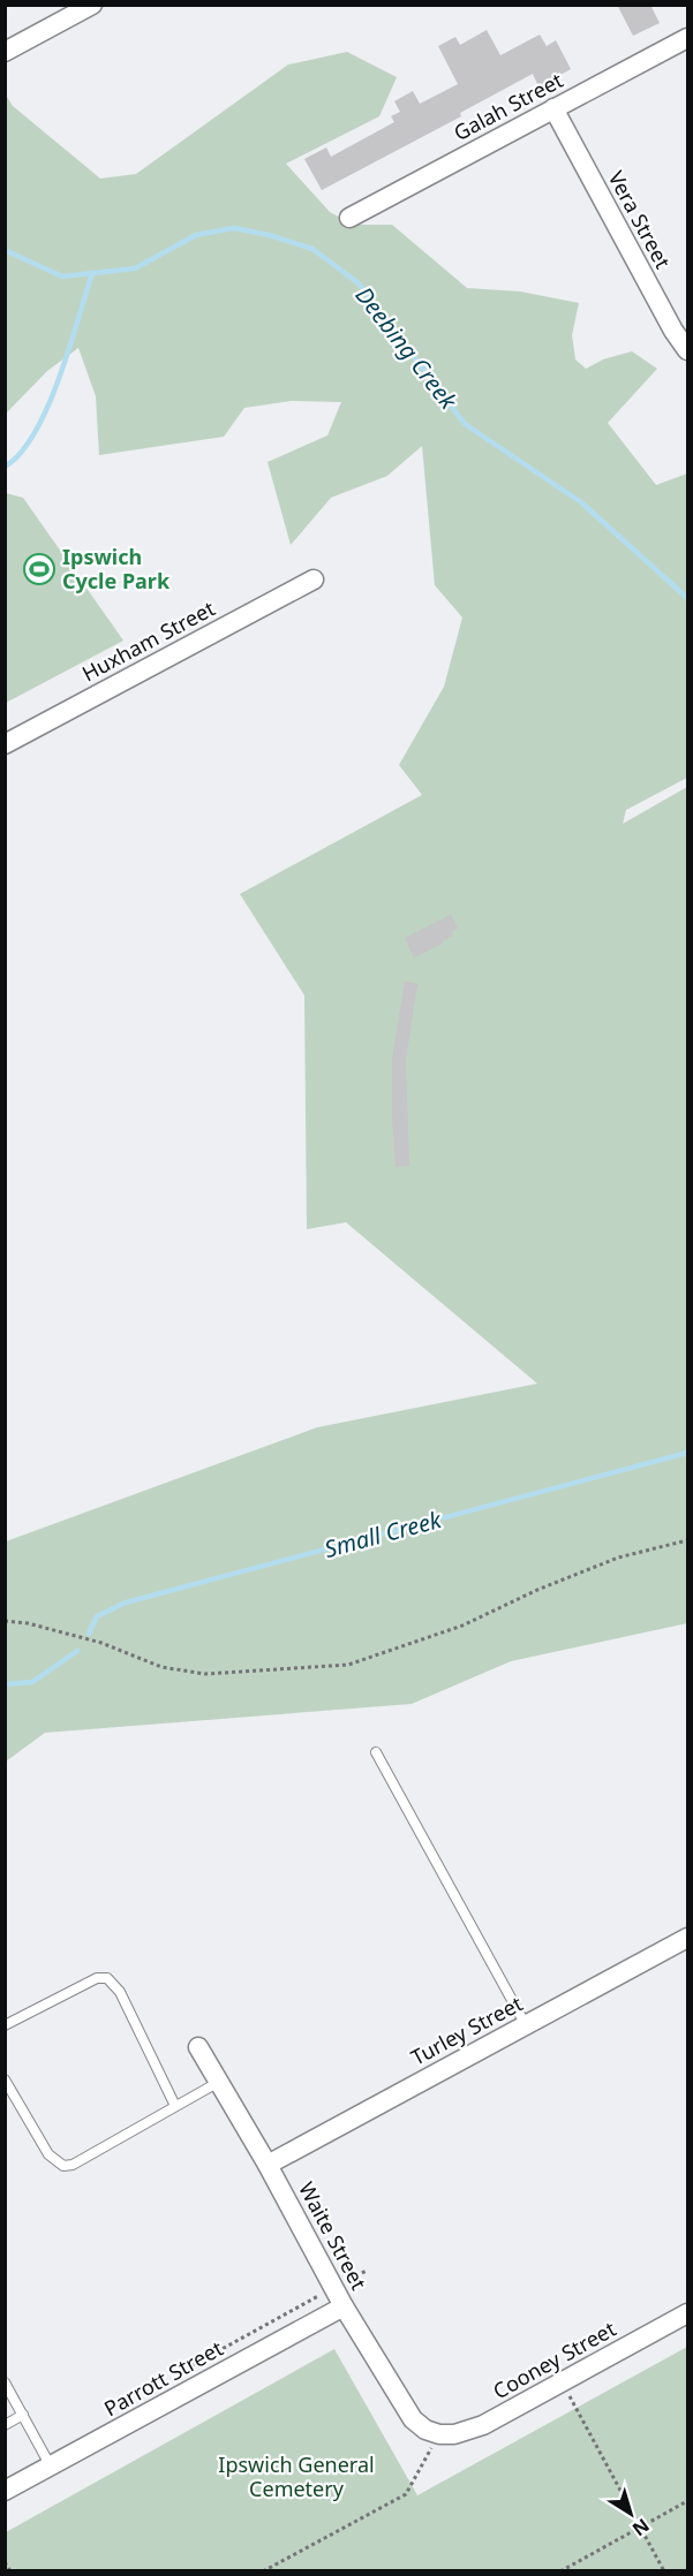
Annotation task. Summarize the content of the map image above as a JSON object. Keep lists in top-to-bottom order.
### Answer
{
  "streets": {
    "street": [
      "Galah Street",
      "Vera Street",
      "Huxham Street",
      "Turley Street",
      "Waite Street",
      "Cooney Street",
      "Parrott Street"
    ]
  },
  "crossings": [
    ["Galah Street", "Vera Street"],
    ["Turley Street", "Waite Street"],
    ["Waite Street", "Cooney Street"],
    ["Waite Street", "Parrott Street"]
  ],
  "water": ["Deebing Creek", "Small Creek"],
  "parks": ["Ipswich General Cemetery"],
  "places": {
    "sports": ["Ipswich Cycle Park"]
  },
  "north": "bottom right"
}
